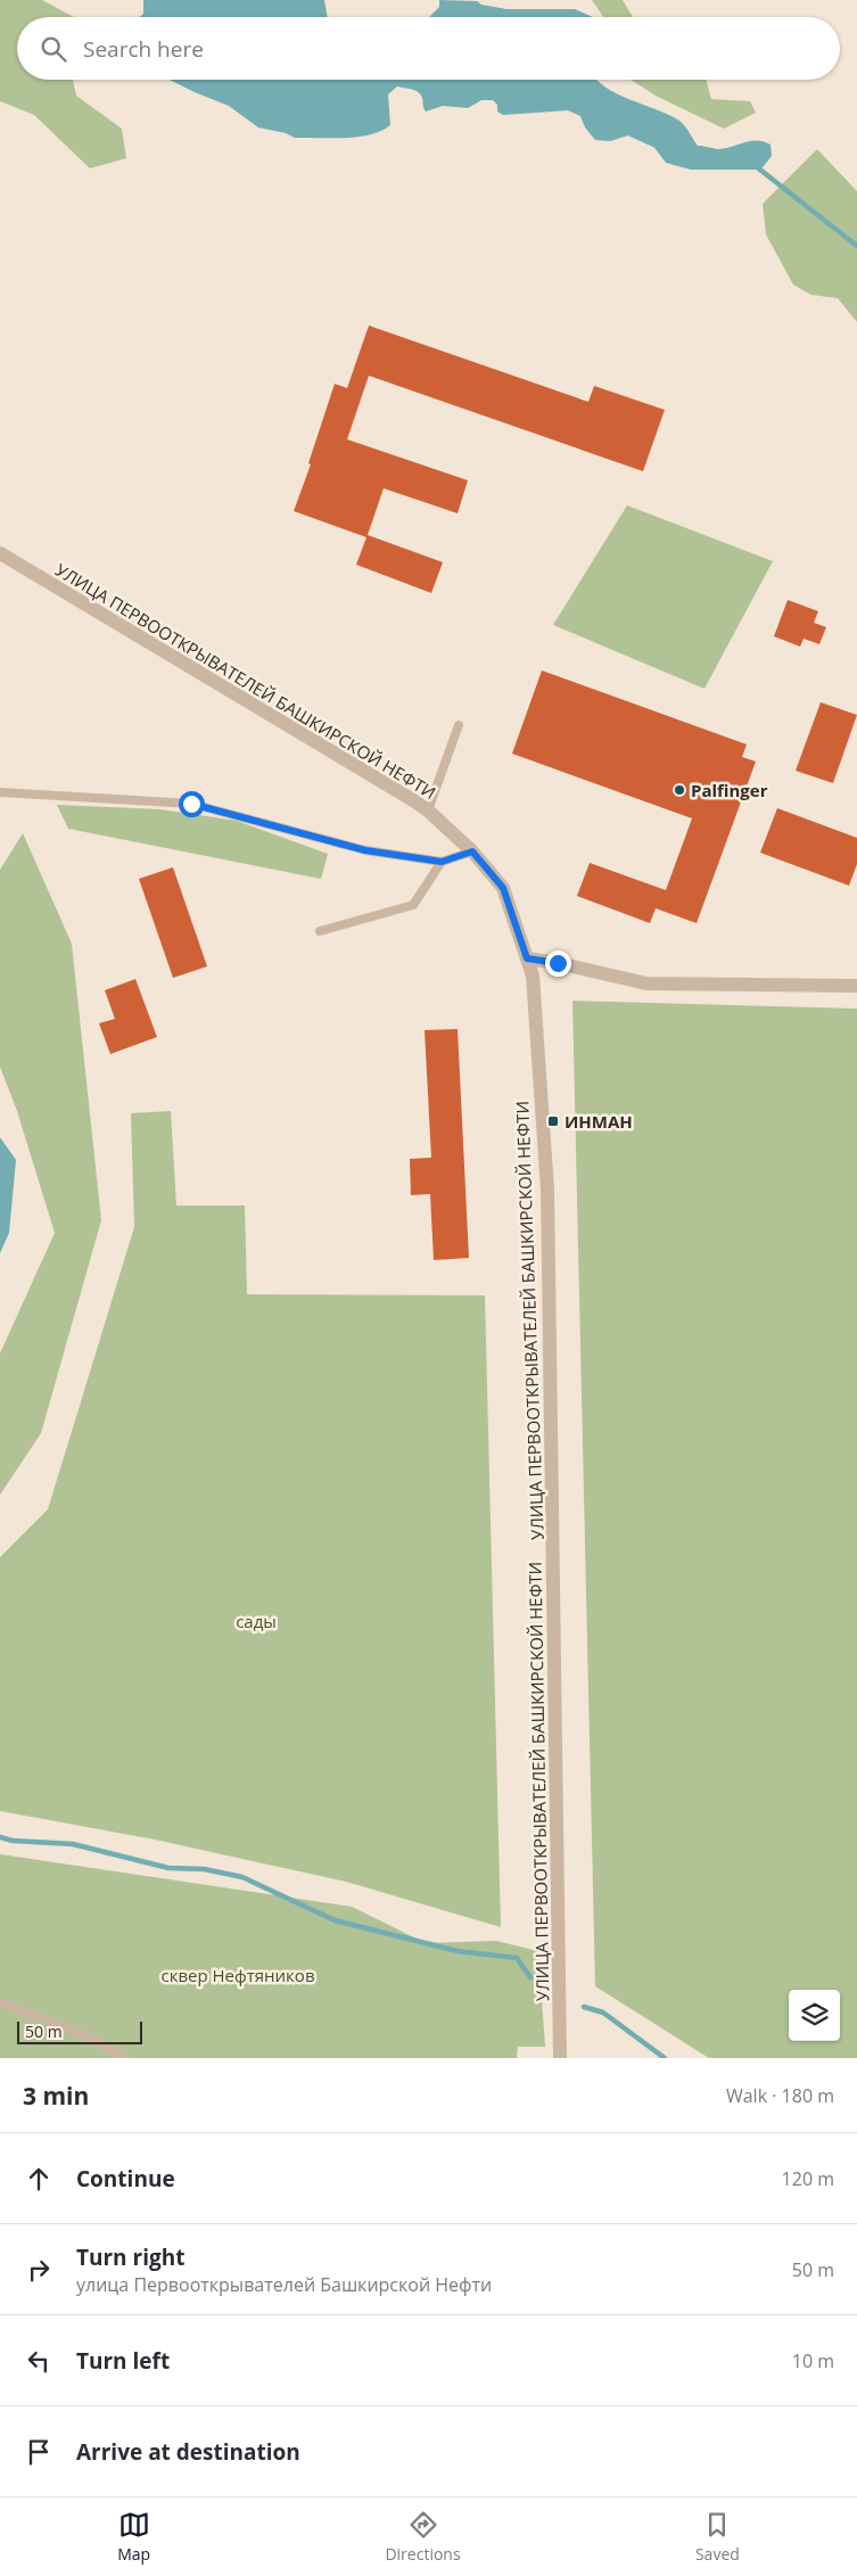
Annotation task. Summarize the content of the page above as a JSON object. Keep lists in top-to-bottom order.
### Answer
{
  "streets": {
    "street": ["УЛИЦА ПЕРВООТКРЫВАТЕЛЕЙ БАШКИРСКОЙ НЕФТИ"]
  },
  "parks": ["сады", "сквер Нефтяников"],
  "places": {
    "other": ["Palfinger"],
    "transit": ["ИНМАН"]
  },
  "scale_bar": "50 m",
  "page": {
    "search": "Search here",
    "scale": "50 m",
    "heading": ["3 min", "Walk · 180 m"],
    "list": [
      ["Continue", "120 m"],
      ["Turn right", "улица Первооткрывателей Башкирской Нефти", "50 m"],
      ["Turn left", "10 m"],
      "Arrive at destination"
    ],
    "nav": ["Map", "Directions", "Saved"]
  }
}
